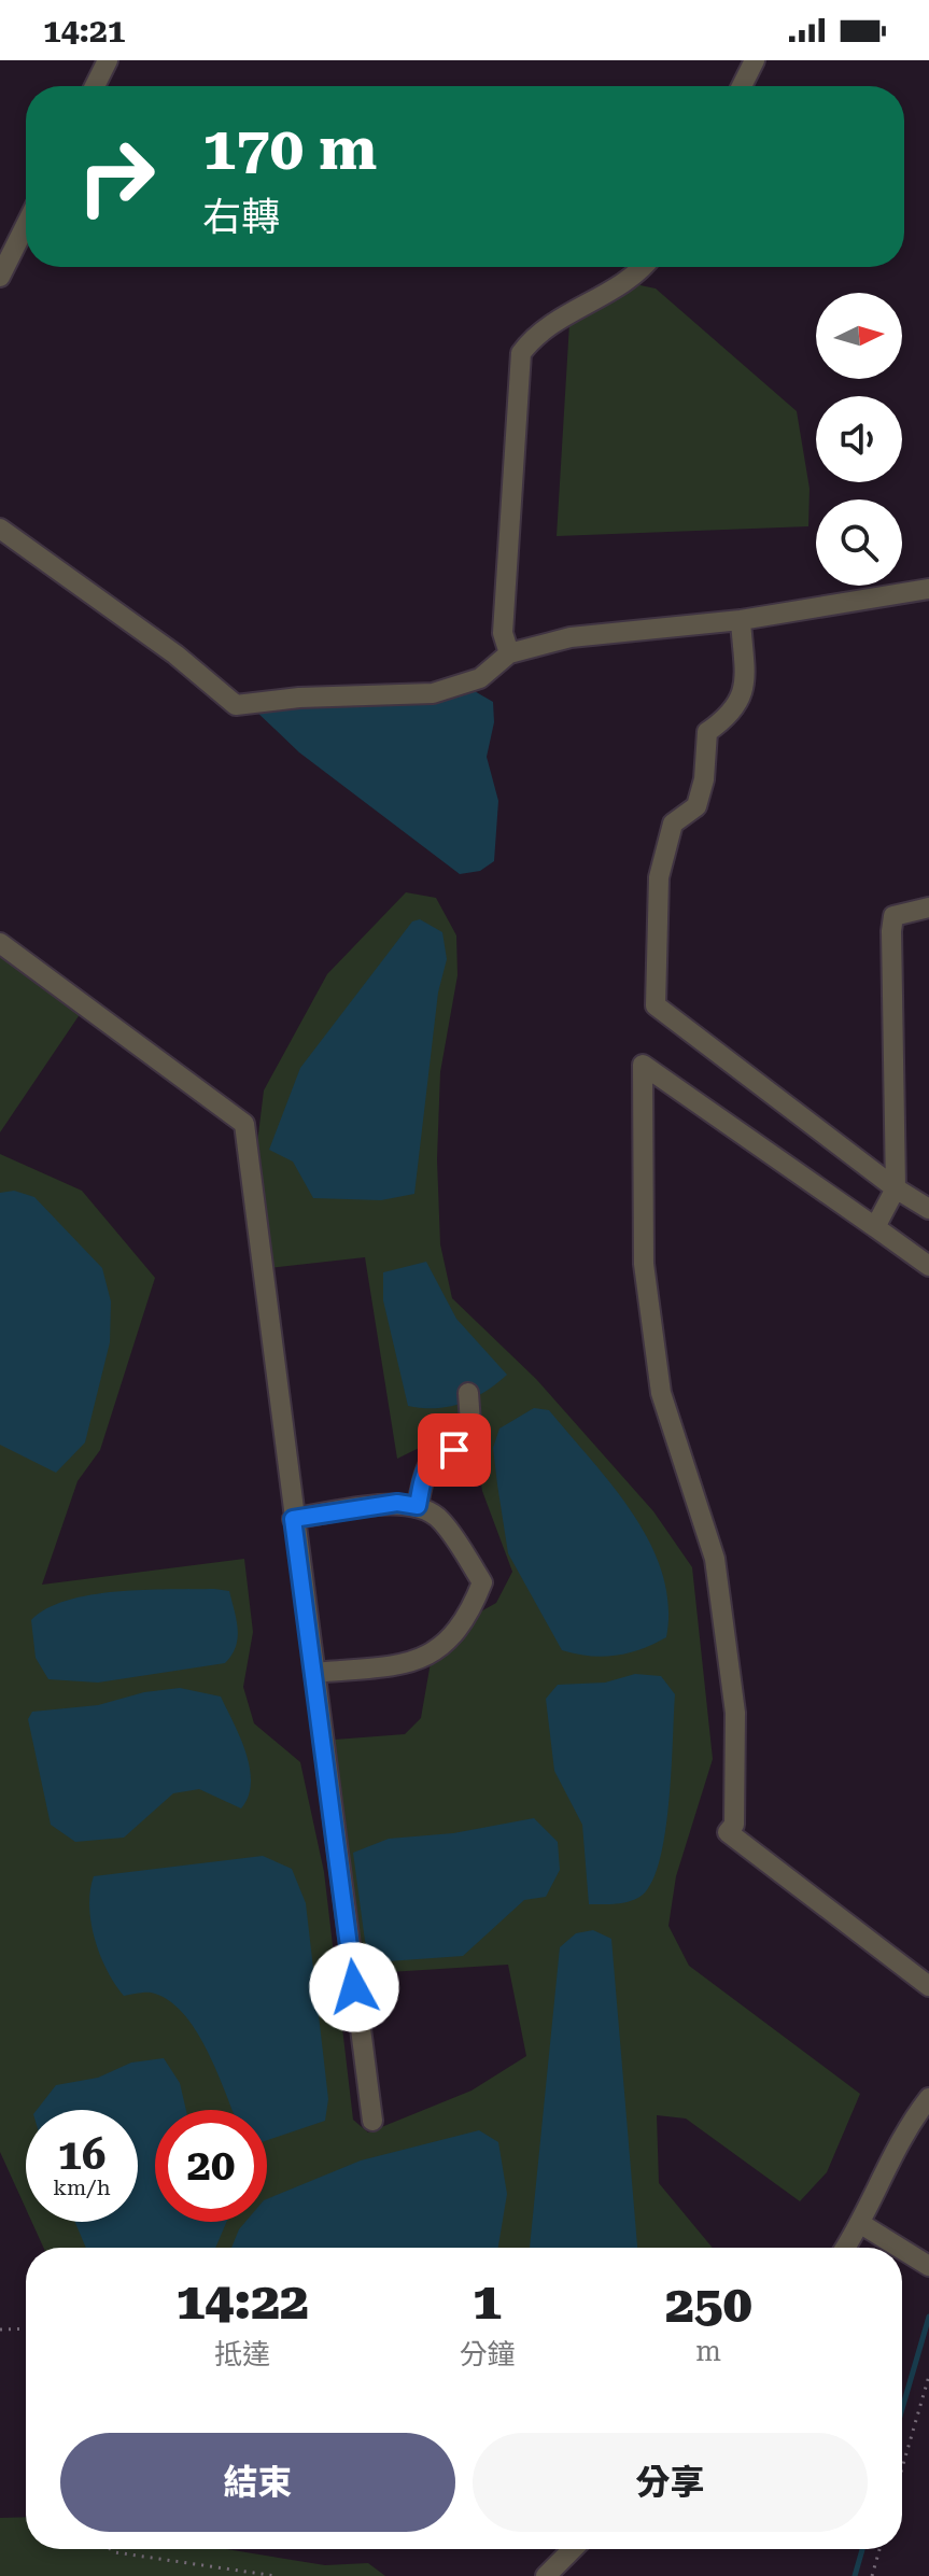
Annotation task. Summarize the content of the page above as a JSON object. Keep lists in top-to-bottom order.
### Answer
{
  "north": "right",
  "page": {
    "status": "14:21",
    "turn": ["170 m", "右轉"],
    "speed": "16 km/h",
    "limit": "20",
    "eta": [
      "14:22",
      "抵達",
      "1",
      "分鐘",
      "250",
      "m"
    ],
    "buttons": ["結束", "分享"]
  }
}
